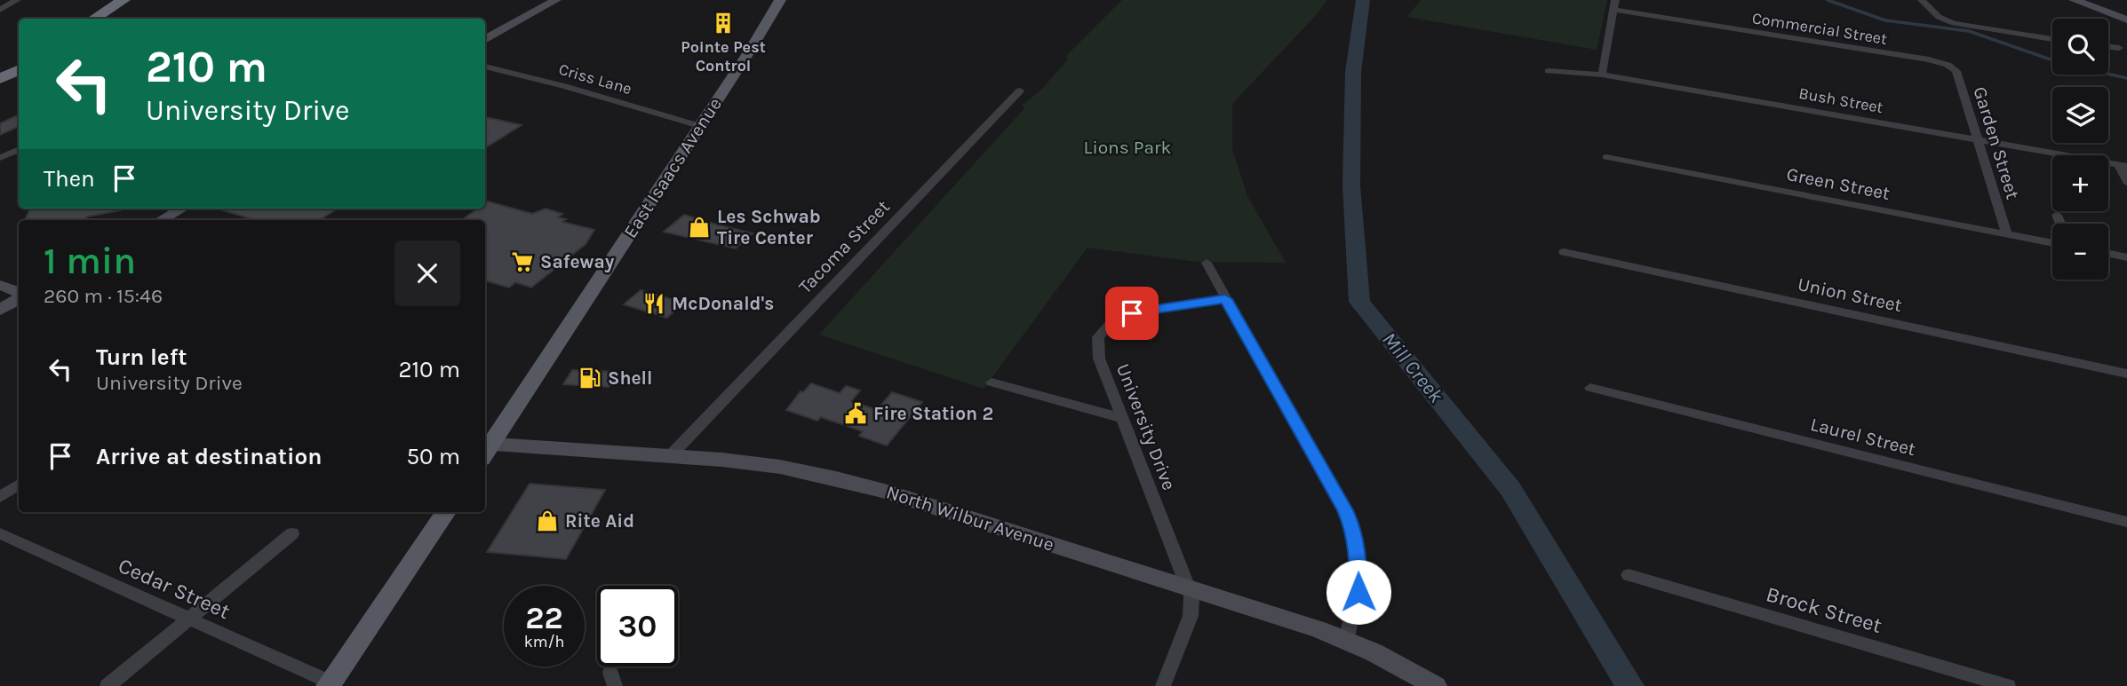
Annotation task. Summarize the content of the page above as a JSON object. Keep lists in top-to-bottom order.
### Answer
{
  "streets": {
    "main road": ["East Isaacs Avenue", "North Wilbur Avenue"],
    "street": [
      "Commercial Street",
      "Criss Lane",
      "Bush Street",
      "Garden Street",
      "Green Street",
      "Tacoma Street",
      "Union Street",
      "University Drive",
      "Laurel Street",
      "Cedar Street",
      "Brock Street"
    ]
  },
  "crossings": [
    ["Commercial Street", "Garden Street"],
    ["Criss Lane", "East Isaacs Avenue"],
    ["Bush Street", "Garden Street"],
    ["Garden Street", "Green Street"],
    ["East Isaacs Avenue", "North Wilbur Avenue"],
    ["Tacoma Street", "North Wilbur Avenue"],
    ["University Drive", "North Wilbur Avenue"]
  ],
  "water": ["Mill Creek"],
  "parks": ["Lions Park"],
  "places": {
    "building": ["Pointe Pest Control"],
    "shop": ["Les Schwab Tire Center", "Rite Aid"],
    "supermarket": ["Safeway"],
    "restaurant": ["McDonald's"],
    "fuel station": ["Shell"],
    "public building": ["Fire Station 2"]
  },
  "page": {
    "map_buttons": ["+", "−"],
    "turn": ["210 m", "University Drive"],
    "then": "Then",
    "heading": ["1 min", "260 m · 15:46"],
    "list": [
      {
        "name": "Turn left",
        "note": "University Drive",
        "value": "210 m"
      },
      {
        "name": "Arrive at destination",
        "value": "50 m"
      }
    ],
    "speed": "22 km/h",
    "limit": "30"
  }
}
